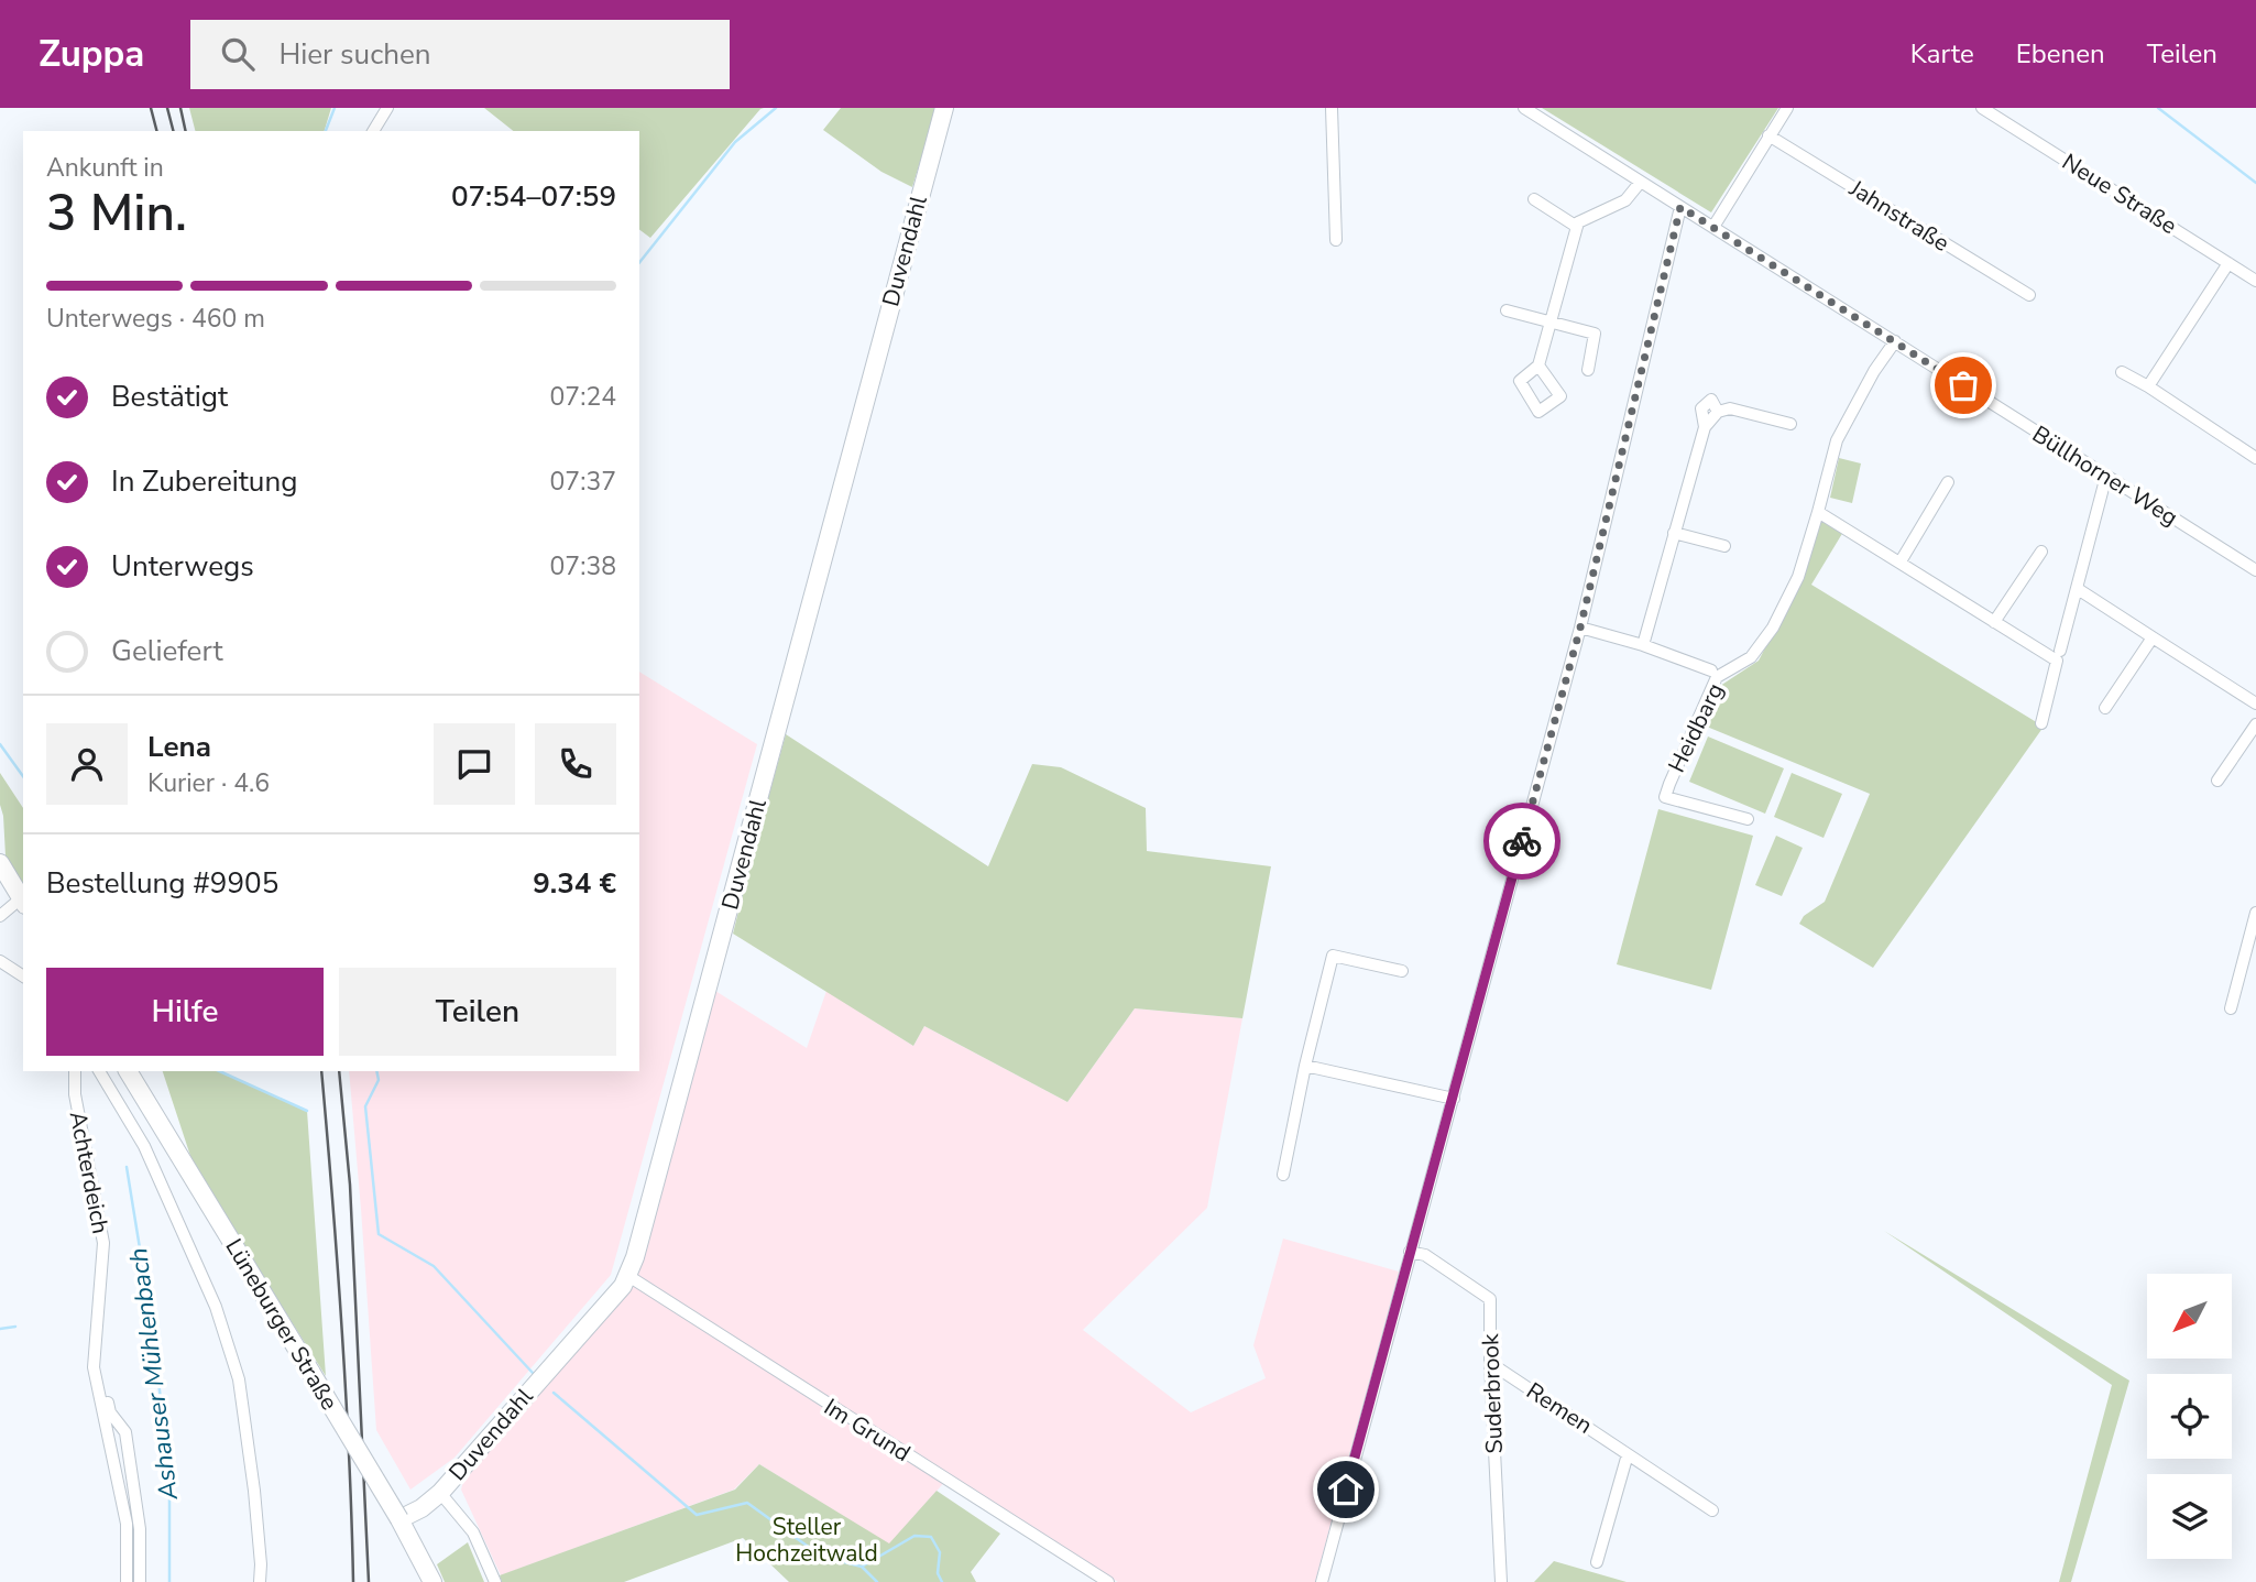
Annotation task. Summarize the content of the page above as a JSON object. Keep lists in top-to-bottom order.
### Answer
{
  "streets": {
    "street": [
      "Neue Straße",
      "Jahnstraße",
      "Duvendahl",
      "Büllhorner Weg",
      "Heidbarg",
      "Achterdeich",
      "Lüneburger Straße",
      "Suderbrook",
      "Remen",
      "Im Grund"
    ]
  },
  "crossings": [
    ["Duvendahl", "Lüneburger Straße"],
    ["Duvendahl", "Im Grund"],
    ["Büllhorner Weg", "Heidbarg"],
    ["Suderbrook", "Remen"]
  ],
  "water": ["Ashauser Mühlenbach"],
  "parks": ["Steller Hochzeitwald"],
  "north": "bottom left",
  "page": {
    "header": "Zuppa",
    "search": "Hier suchen",
    "nav": ["Karte", "Ebenen", "Teilen"],
    "heading": ["3 Min.", "Ankunft in", "07:54–07:59"],
    "panel": [
      "Lena",
      "Kurier · 4.6",
      "Bestellung #9905",
      "9.34 €"
    ],
    "bar": "Unterwegs · 460 m",
    "list": [
      ["Bestätigt", "07:24"],
      ["In Zubereitung", "07:37"],
      ["Unterwegs", "07:38"],
      "Geliefert"
    ],
    "buttons": ["Hilfe", "Teilen"]
  }
}
